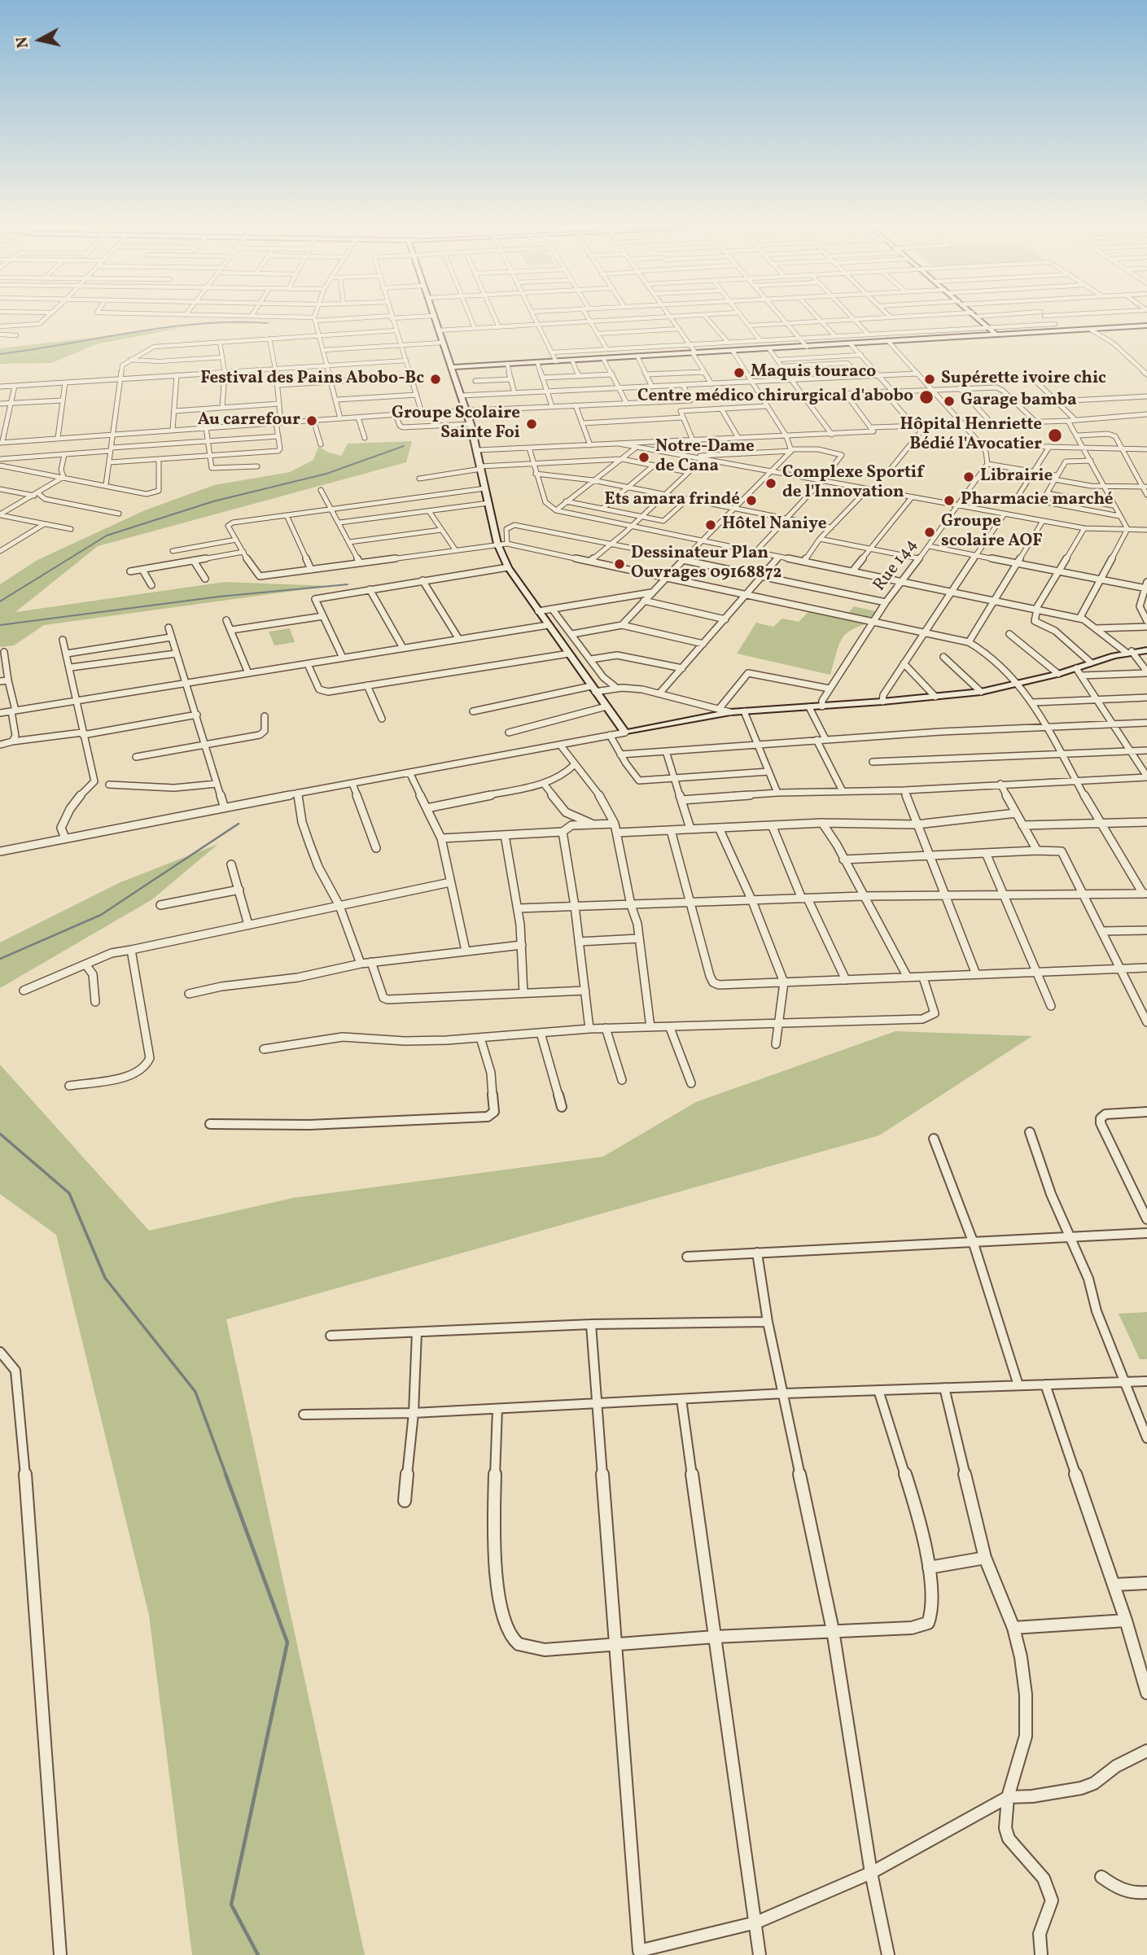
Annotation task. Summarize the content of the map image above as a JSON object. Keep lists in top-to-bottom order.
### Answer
{
  "streets": {
    "street": ["Rue 144"]
  },
  "places": [
    "Maquis touraco",
    "Festival des Pains Abobo-Bc",
    "Supérette ivoire chic",
    "Centre médico chirurgical d'abobo",
    "Garage bamba",
    "Au carrefour",
    "Groupe Scolaire Sainte Foi",
    "Hôpital Henriette Bédié l'Avocatier",
    "Notre-Dame de Cana",
    "Librairie",
    "Complexe Sportif de l'Innovation",
    "Ets amara frindé",
    "Pharmacie marché",
    "Hôtel Naniye",
    "Groupe scolaire AOF",
    "Dessinateur Plan Ouvrages 09168872"
  ],
  "north": "left"
}
